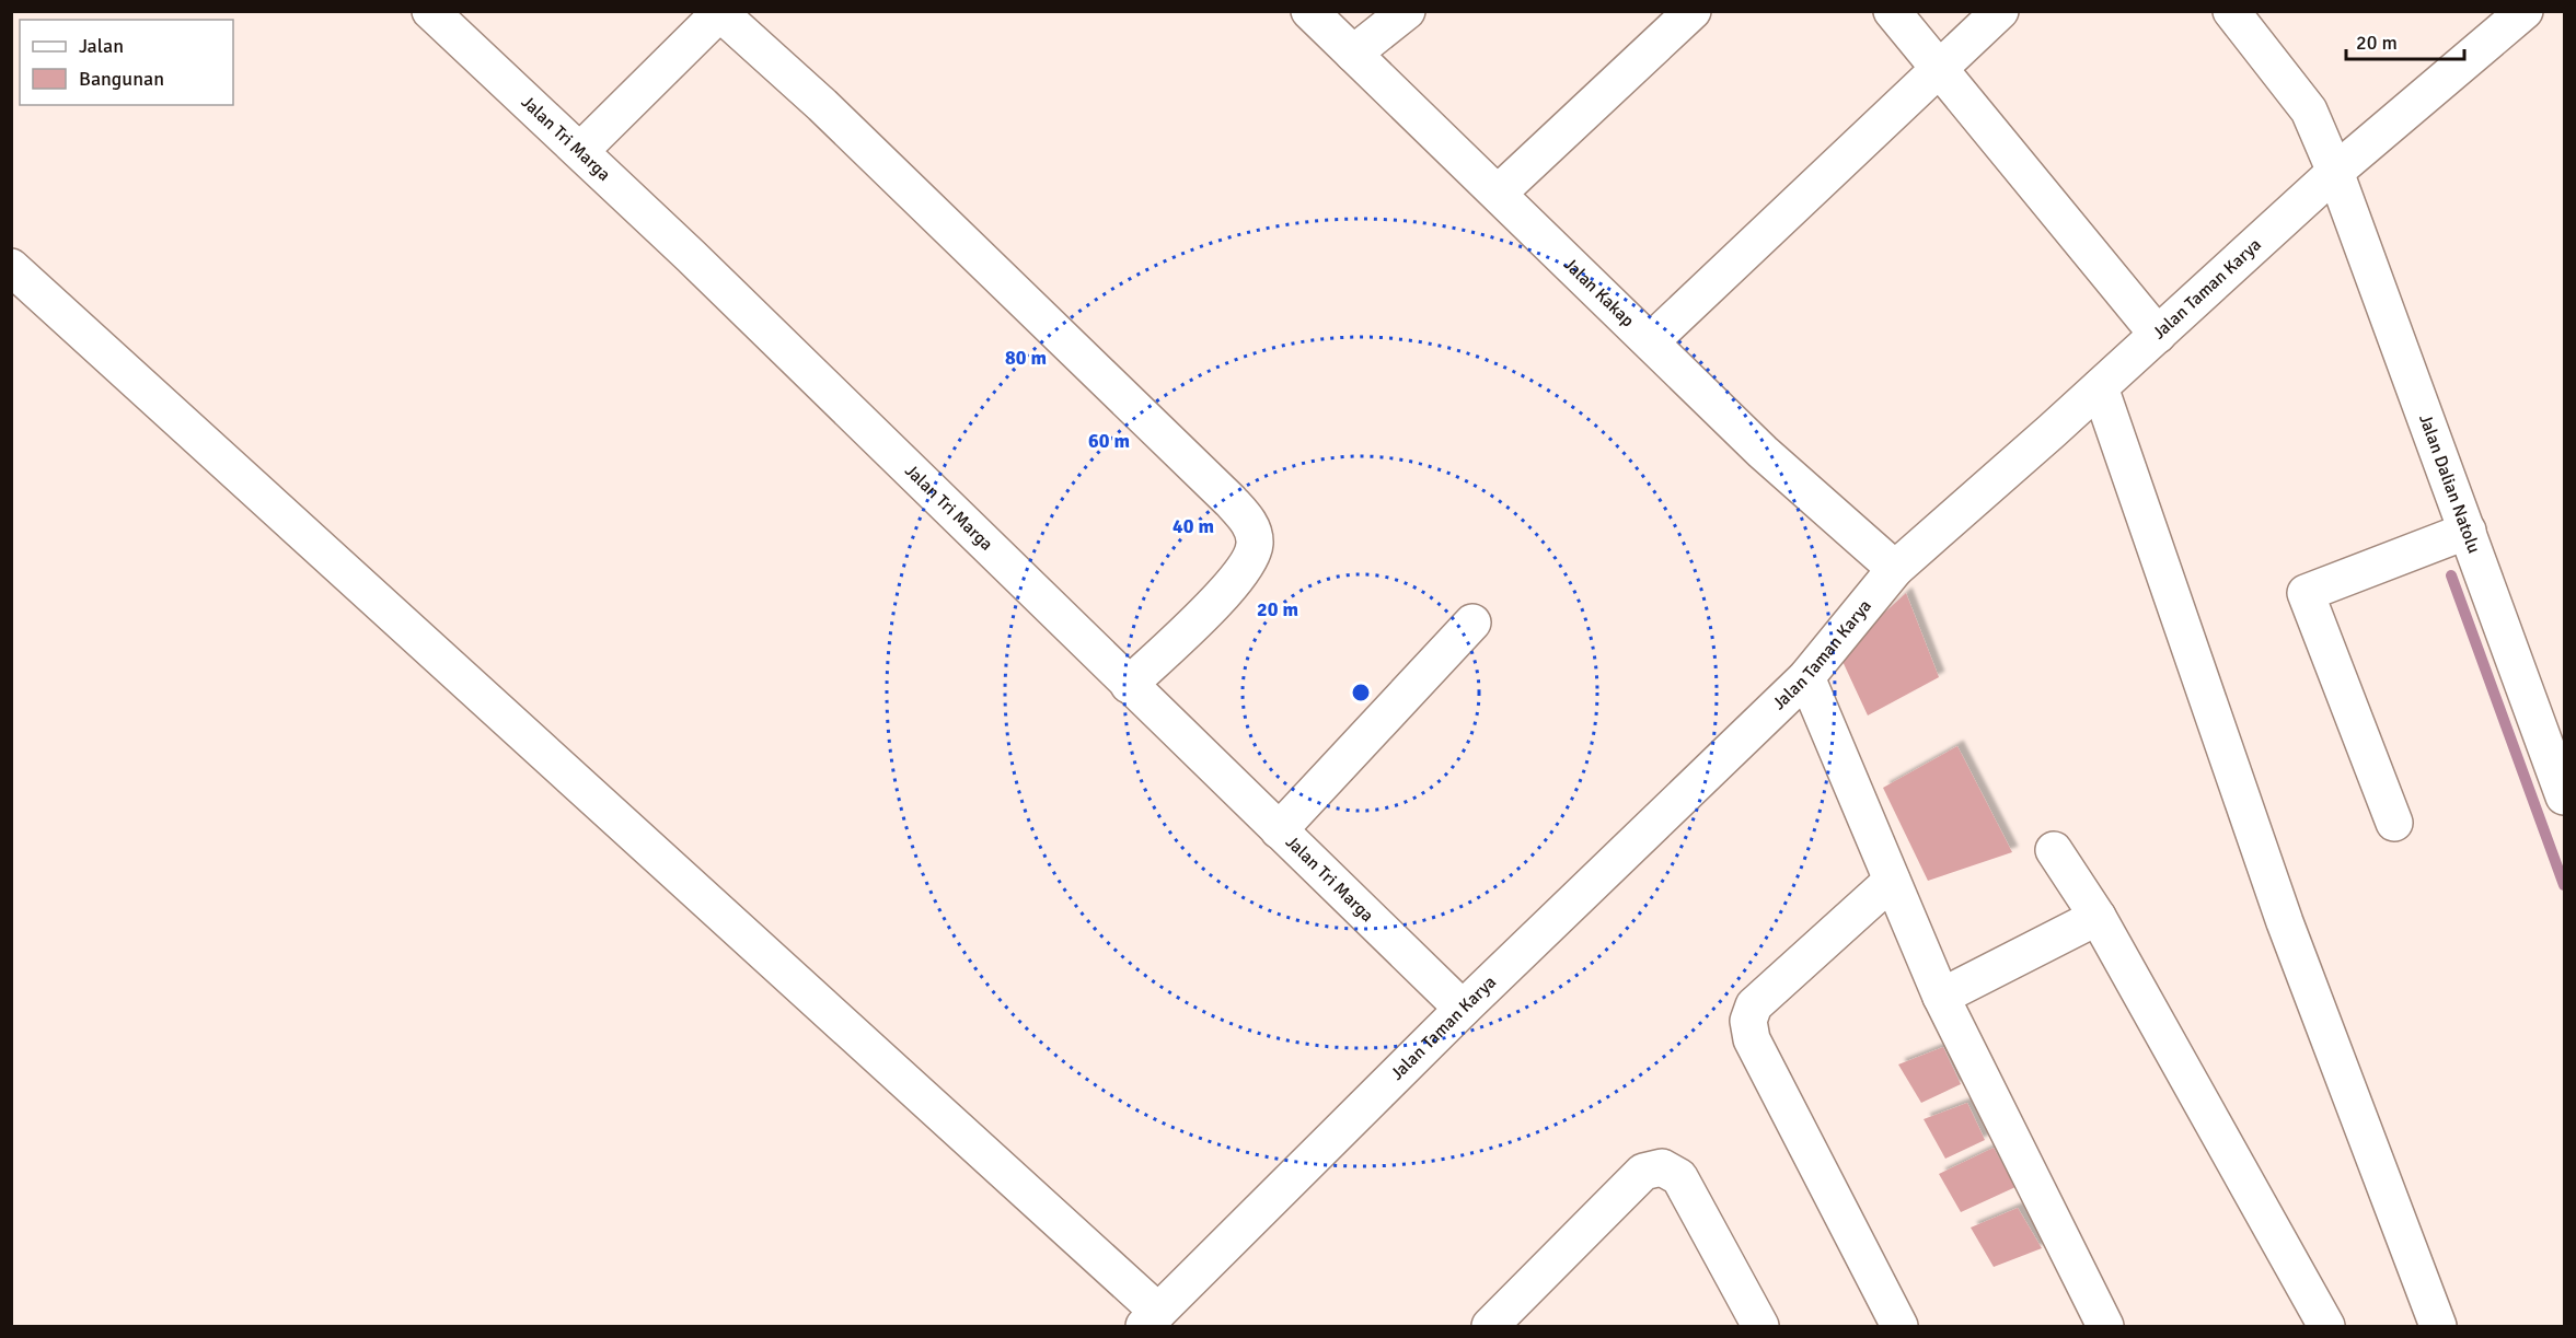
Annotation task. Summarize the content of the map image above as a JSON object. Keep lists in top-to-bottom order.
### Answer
{
  "streets": {
    "street": [
      "Jalan Tri Marga",
      "Jalan Taman Karya",
      "Jalan Kakap",
      "Jalan Dalian Natolu"
    ]
  },
  "crossings": [
    ["Jalan Tri Marga", "Jalan Taman Karya"],
    ["Jalan Taman Karya", "Jalan Kakap"],
    ["Jalan Taman Karya", "Jalan Dalian Natolu"]
  ],
  "legend": ["Jalan", "Bangunan"],
  "scale_bar": "20 m",
  "rings": [
    "80 m",
    "60 m",
    "40 m",
    "20 m"
  ]
}
